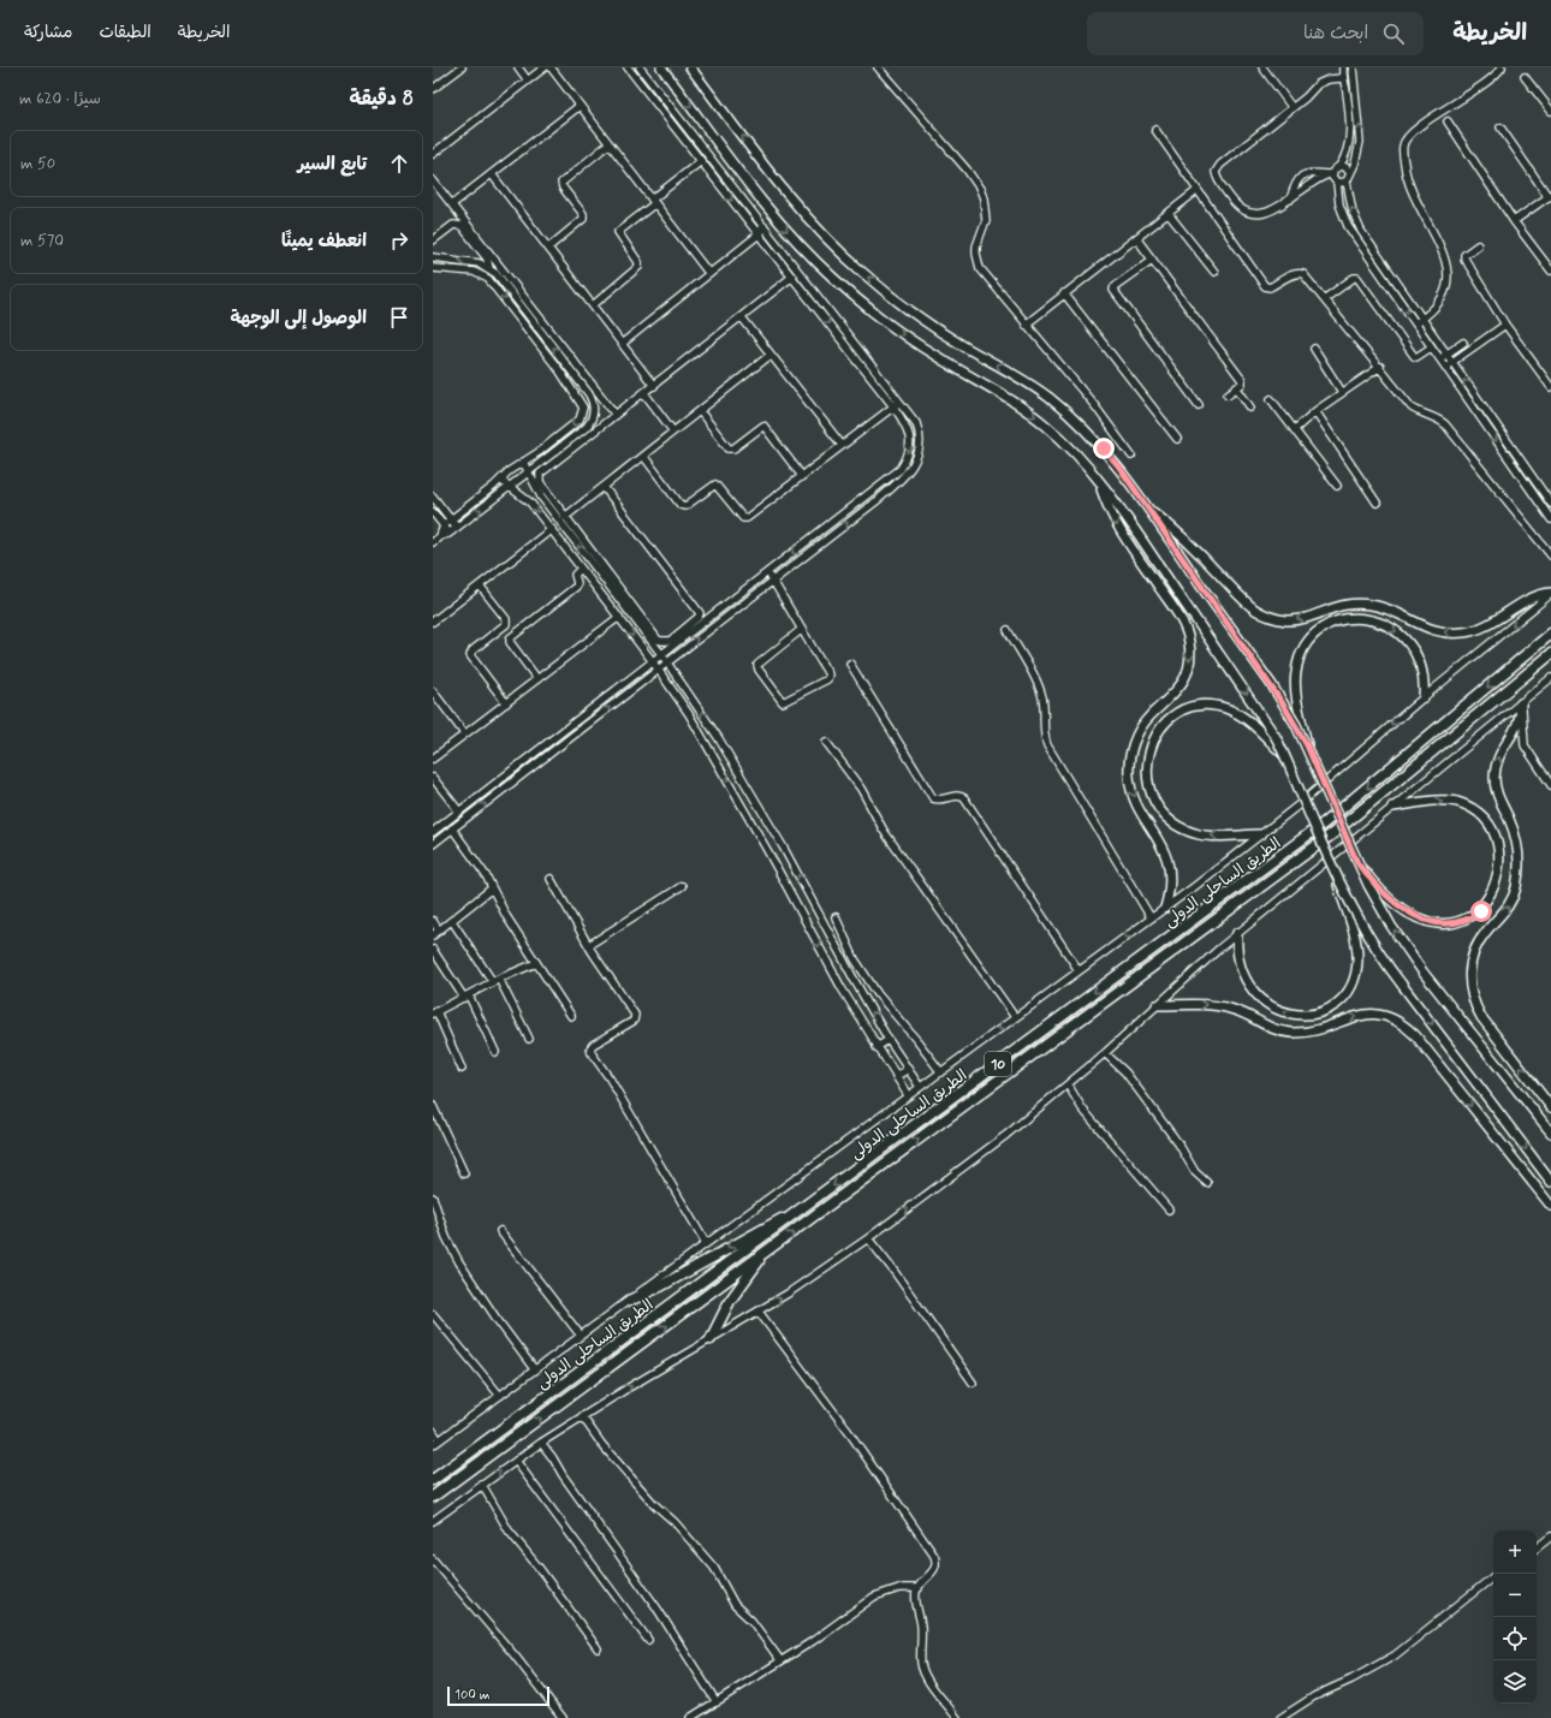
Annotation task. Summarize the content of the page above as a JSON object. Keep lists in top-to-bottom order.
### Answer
{
  "streets": {
    "highway": ["الطريق الساحلى الدولى", "10"]
  },
  "scale_bar": "100 m",
  "page": {
    "header": "الخريطة",
    "search": "ابحث هنا",
    "nav": ["الخريطة", "الطبقات", "مشاركة"],
    "heading": ["8 دقيقة", "سيرًا · 620 m"],
    "list": [
      ["تابع السير", "50 m"],
      ["انعطف يمينًا", "570 m"],
      "الوصول إلى الوجهة"
    ],
    "map_buttons": ["+", "−"],
    "scale": "100 m"
  }
}
